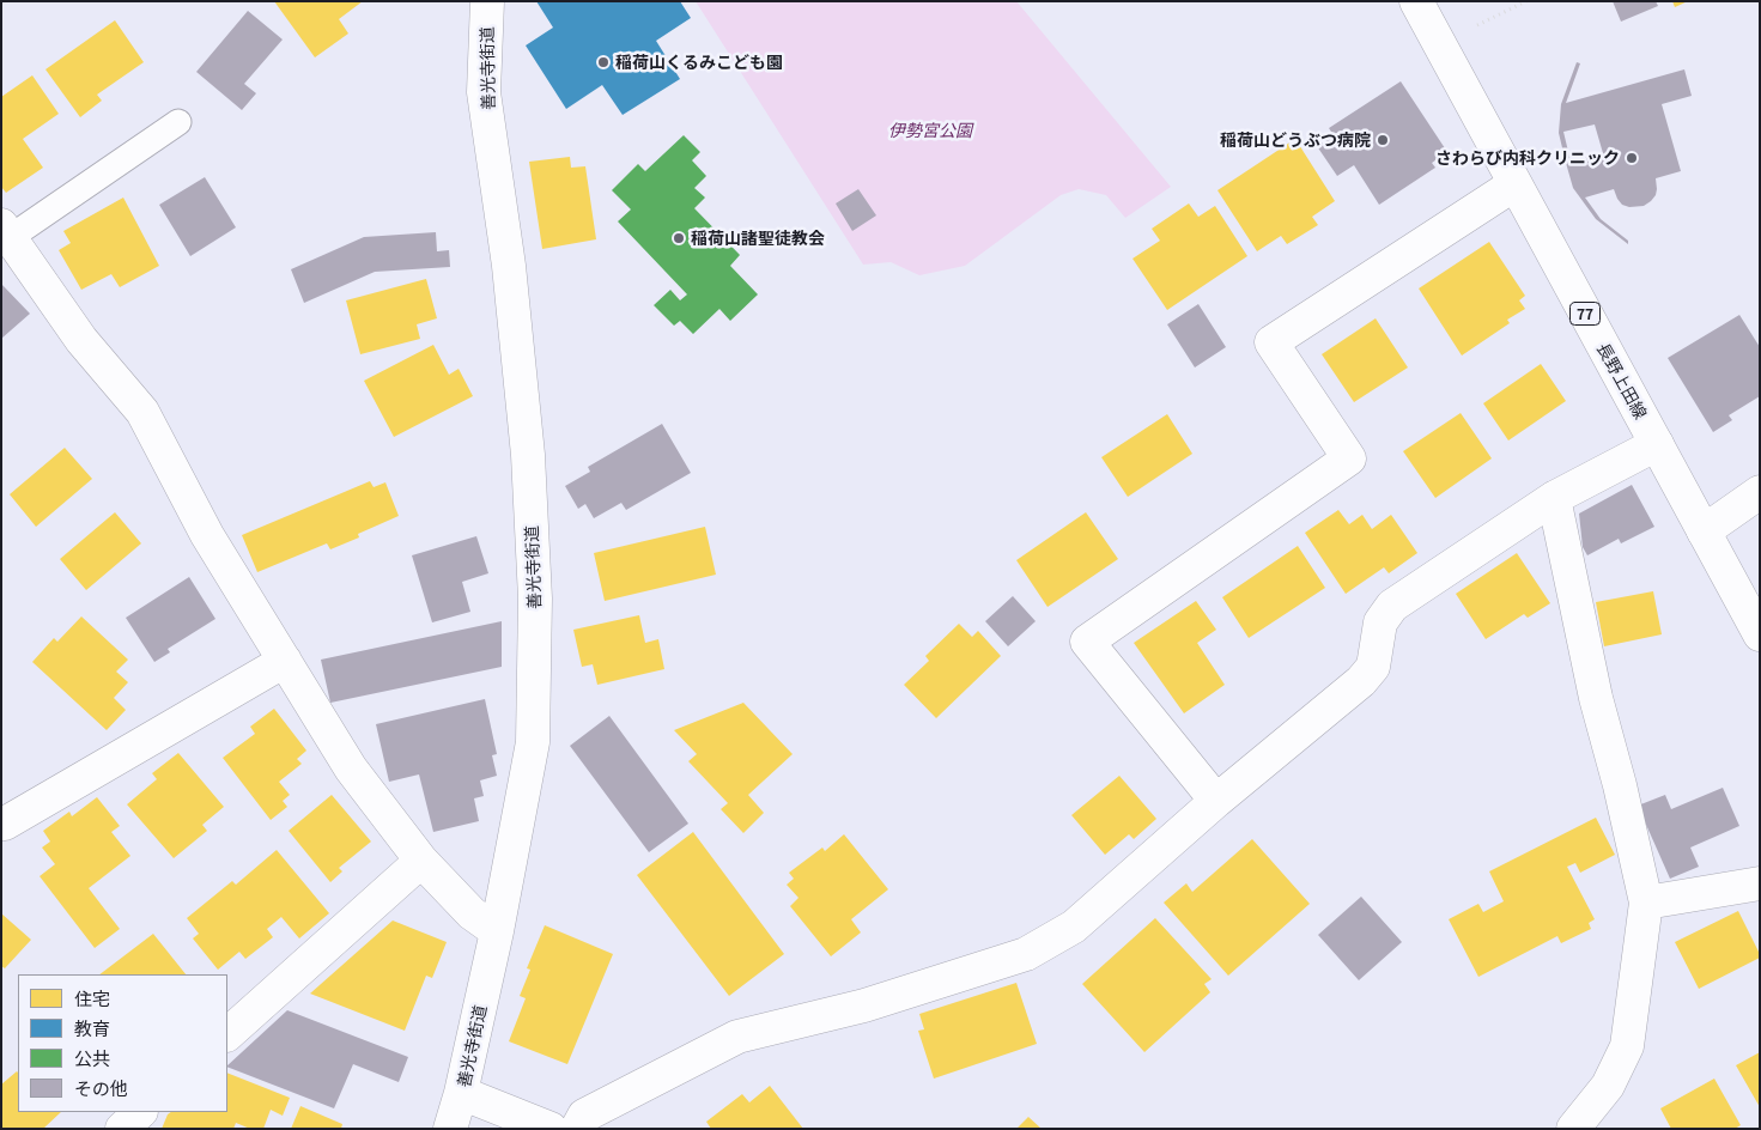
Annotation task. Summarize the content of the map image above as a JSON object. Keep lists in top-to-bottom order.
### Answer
{
  "streets": {
    "street": ["善光寺街道", "77", "長野上田線"]
  },
  "parks": ["伊勢宮公園"],
  "places": [
    "稲荷山くるみこども園",
    "稲荷山どうぶつ病院",
    "さわらび内科クリニック",
    "稲荷山諸聖徒教会"
  ],
  "legend": [
    "住宅",
    "教育",
    "公共",
    "その他"
  ]
}
